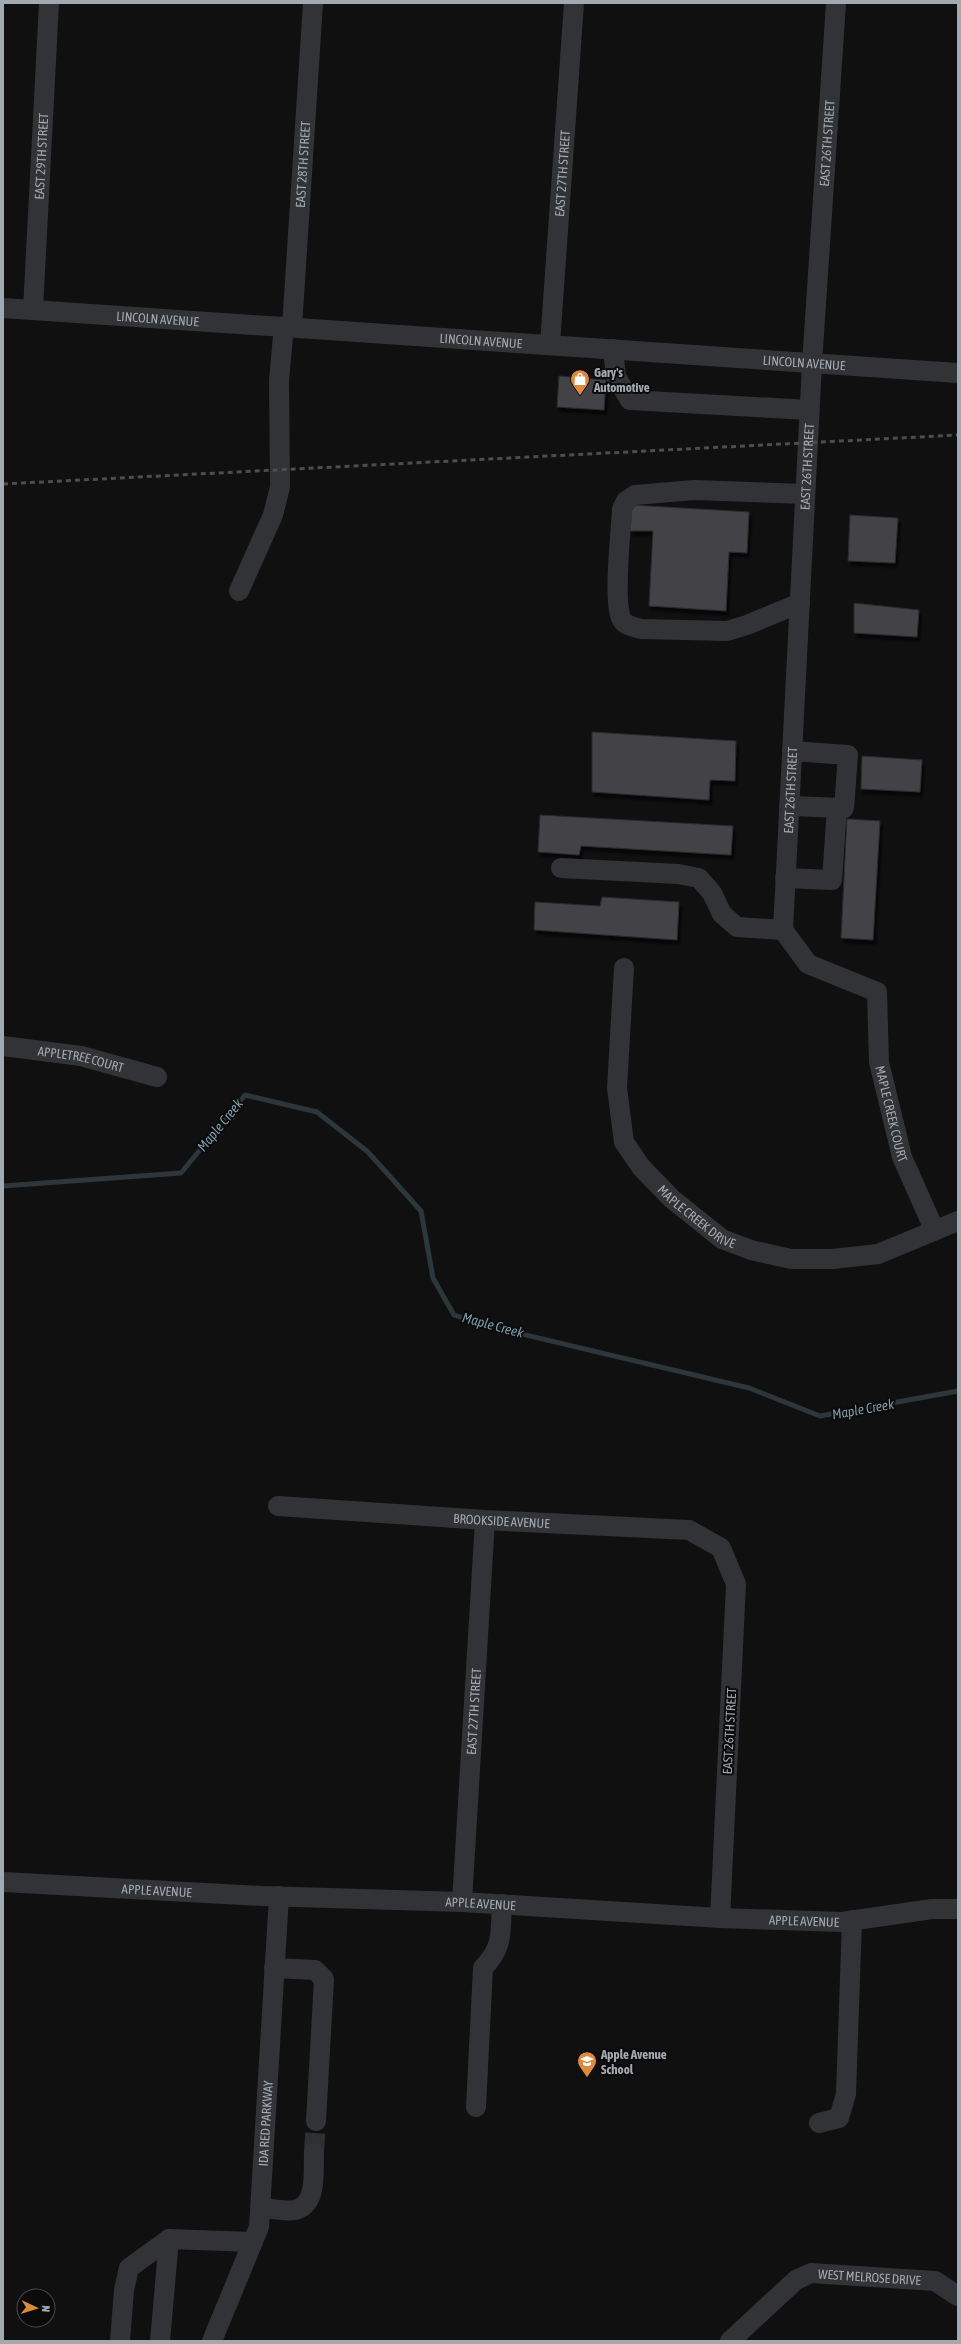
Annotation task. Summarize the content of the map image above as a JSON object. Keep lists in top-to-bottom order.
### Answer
{
  "streets": {
    "street": [
      "EAST 26TH STREET",
      "EAST 29TH STREET",
      "EAST 28TH STREET",
      "EAST 27TH STREET",
      "LINCOLN AVENUE",
      "APPLETREE COURT",
      "MAPLE CREEK COURT",
      "MAPLE CREEK DRIVE",
      "BROOKSIDE AVENUE",
      "APPLE AVENUE",
      "IDA RED PARKWAY",
      "WEST MELROSE DRIVE"
    ]
  },
  "crossings": [
    ["EAST 26TH STREET", "LINCOLN AVENUE"],
    ["EAST 26TH STREET", "MAPLE CREEK COURT"],
    ["EAST 26TH STREET", "BROOKSIDE AVENUE"],
    ["EAST 26TH STREET", "APPLE AVENUE"],
    ["EAST 29TH STREET", "LINCOLN AVENUE"],
    ["EAST 28TH STREET", "LINCOLN AVENUE"],
    ["EAST 27TH STREET", "LINCOLN AVENUE"],
    ["EAST 27TH STREET", "BROOKSIDE AVENUE"],
    ["EAST 27TH STREET", "APPLE AVENUE"],
    ["MAPLE CREEK COURT", "MAPLE CREEK DRIVE"],
    ["APPLE AVENUE", "IDA RED PARKWAY"]
  ],
  "water": ["Maple Creek"],
  "places": {
    "shop": ["Gary's Automotive"],
    "school or university": ["Apple Avenue School"]
  },
  "north": "right"
}
